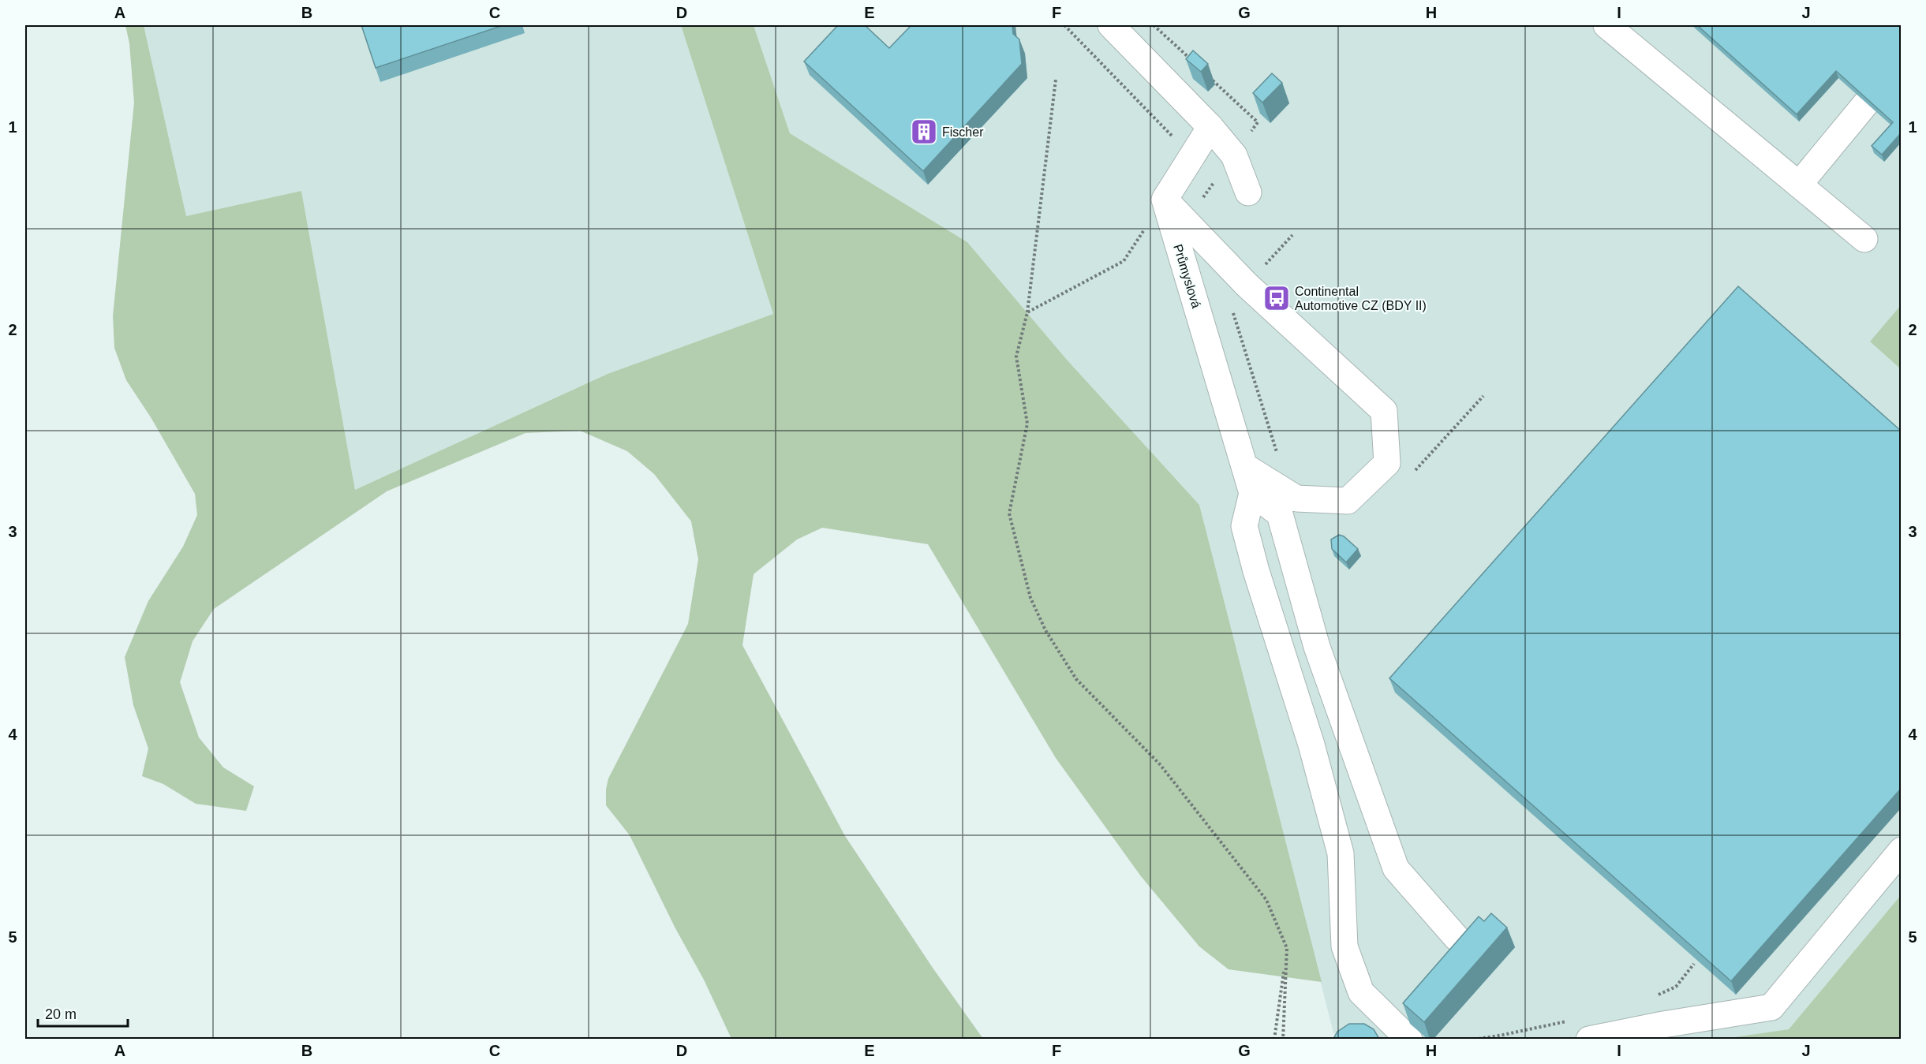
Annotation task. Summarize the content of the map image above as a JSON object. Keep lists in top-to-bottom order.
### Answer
{
  "streets": {
    "street": ["Průmyslová"]
  },
  "places": {
    "building": ["Fischer"],
    "bus stop": ["Continental Automotive CZ (BDY II)"]
  },
  "scale_bar": "20 m",
  "grid": {
    "columns": [
      "A",
      "B",
      "C",
      "D",
      "E",
      "F",
      "G",
      "H",
      "I",
      "J"
    ],
    "rows": [
      "1",
      "2",
      "3",
      "4",
      "5"
    ]
  }
}
